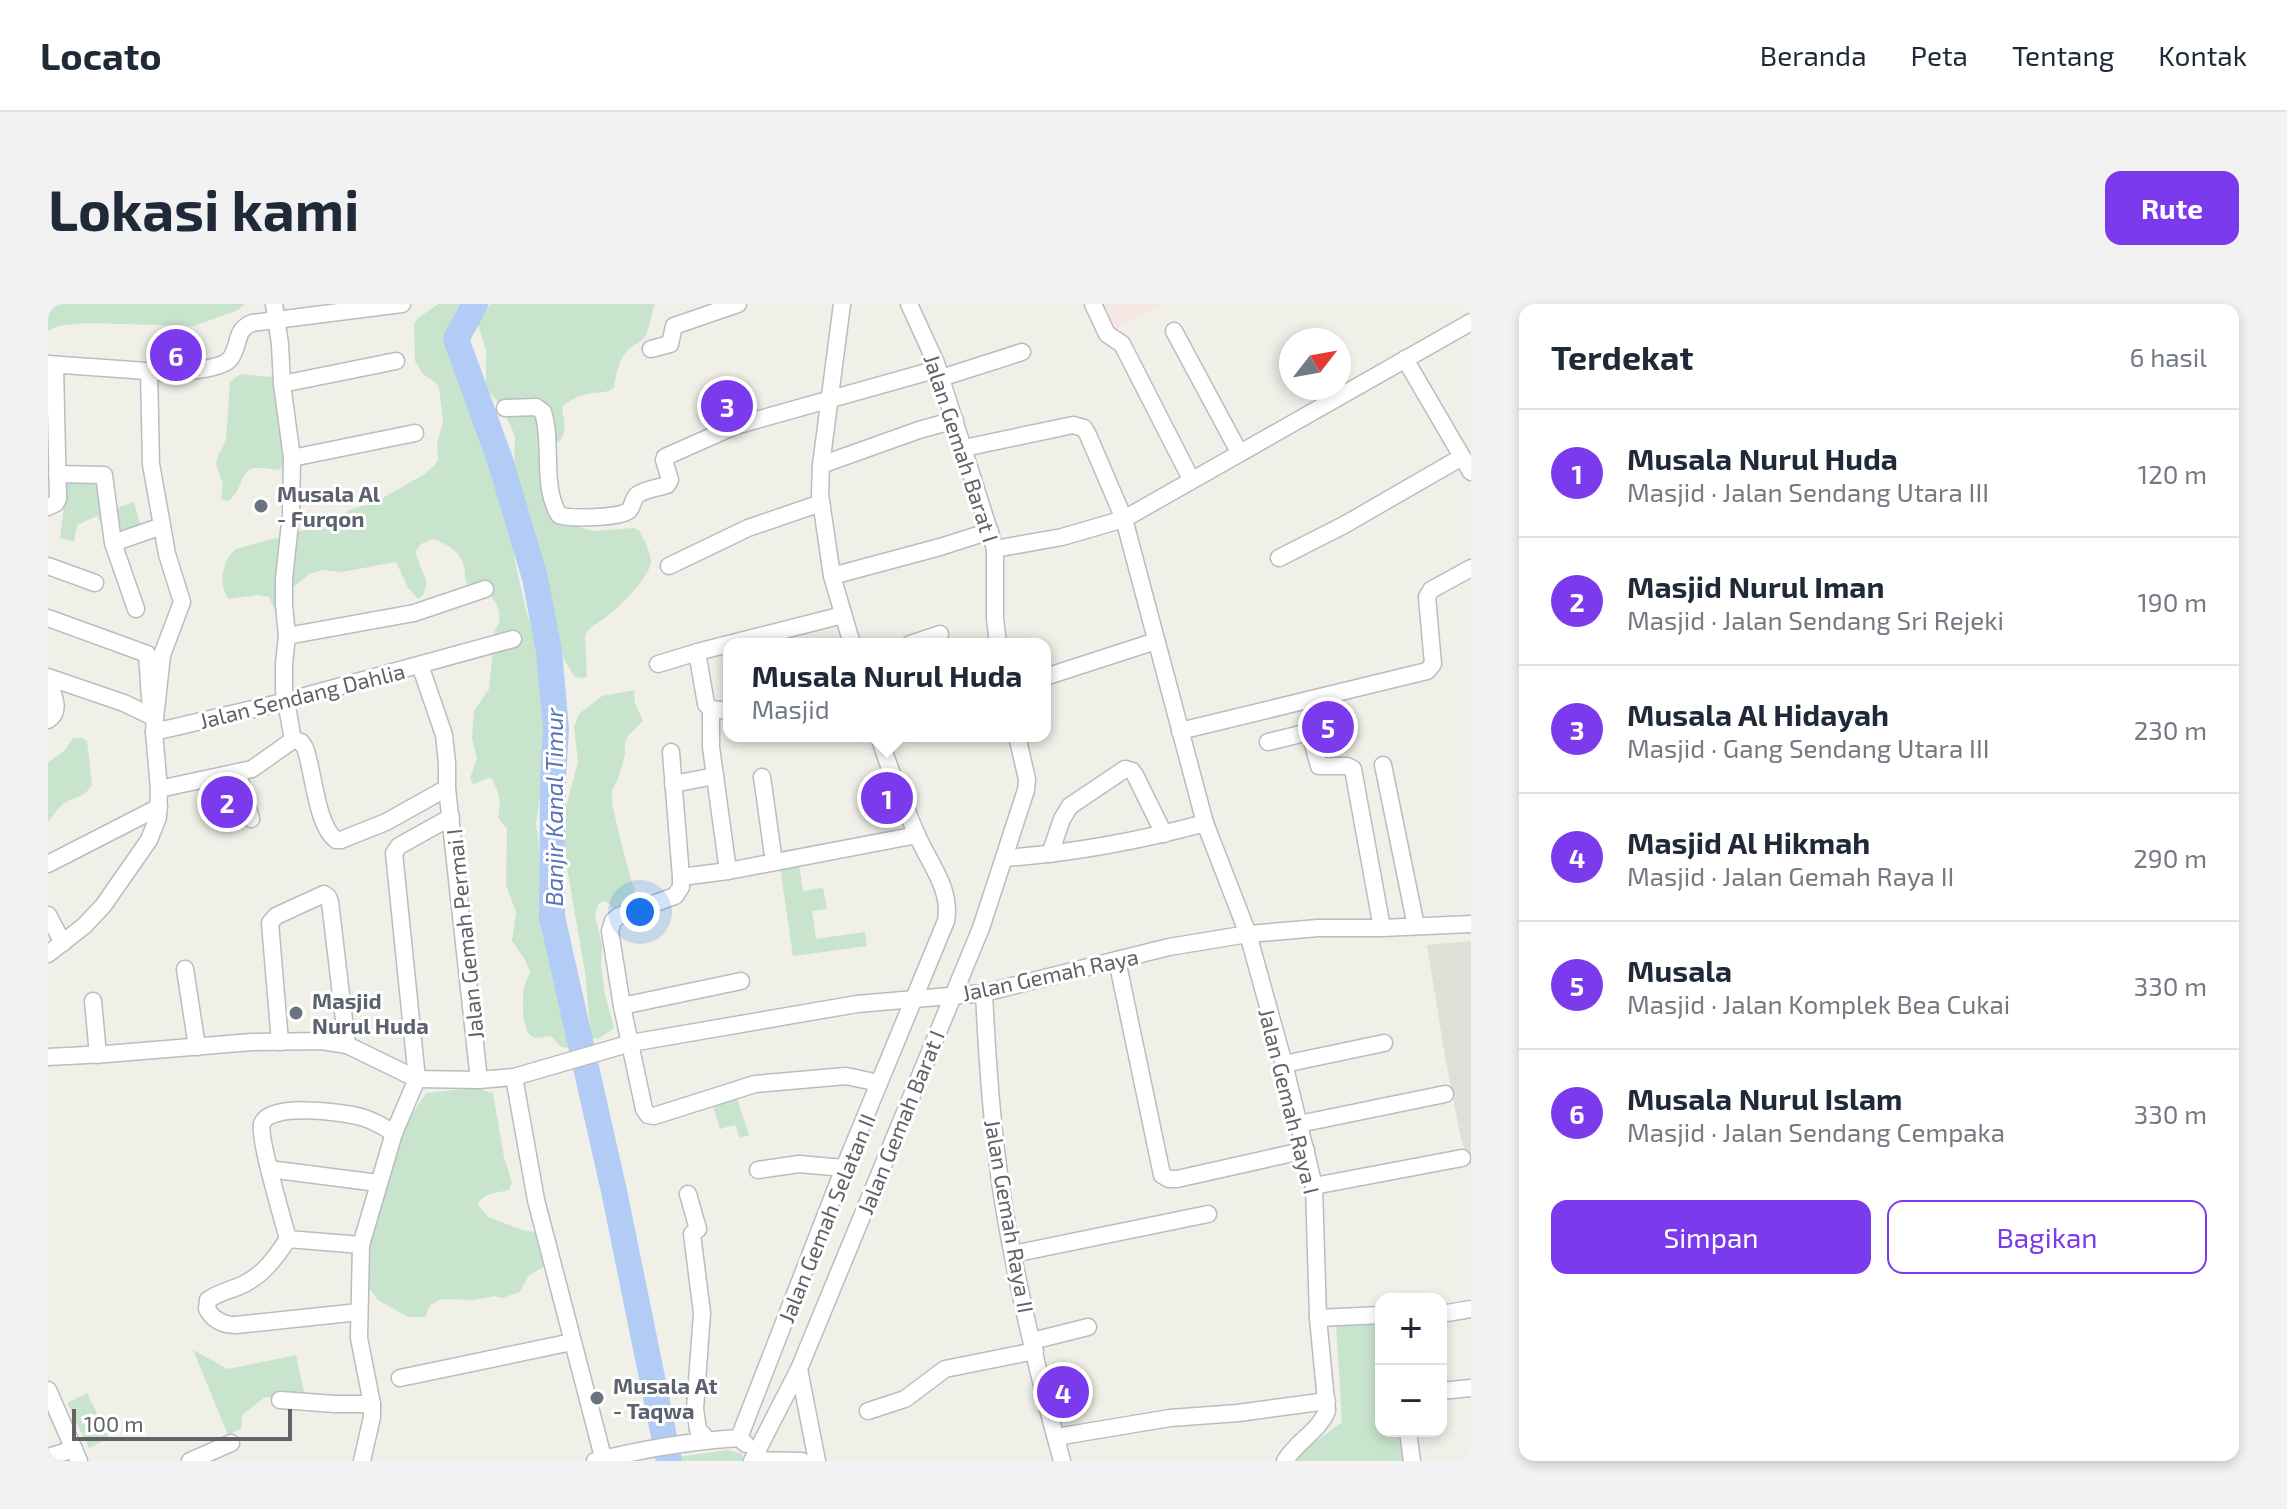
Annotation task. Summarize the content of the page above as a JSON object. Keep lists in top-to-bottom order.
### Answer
{
  "streets": {
    "street": [
      "Jalan Gemah Barat I",
      "Jalan Sendang Dahlia",
      "Jalan Gemah Permai I",
      "Jalan Gemah Raya",
      "Jalan Gemah Raya I",
      "Jalan Gemah Raya II",
      "Jalan Gemah Selatan II"
    ]
  },
  "crossings": [
    ["Jalan Gemah Barat I", "Jalan Gemah Raya"],
    ["Jalan Sendang Dahlia", "Jalan Gemah Permai I"],
    ["Jalan Gemah Permai I", "Jalan Gemah Raya"],
    ["Jalan Gemah Raya", "Jalan Gemah Raya I"],
    ["Jalan Gemah Raya", "Jalan Gemah Raya II"],
    ["Jalan Gemah Raya", "Jalan Gemah Selatan II"]
  ],
  "water": ["Banjir Kanal Timur"],
  "places": ["Musala Al - Furqon", "Masjid Nurul Huda", "Musala At - Taqwa"],
  "scale_bar": "100 m",
  "north": "top right",
  "page": {
    "header": "Locato",
    "nav": [
      "Beranda",
      "Peta",
      "Tentang",
      "Kontak"
    ],
    "buttons": [
      "Rute",
      ["Simpan", "Bagikan"]
    ],
    "title": "Lokasi kami",
    "heading": ["Terdekat", "6 hasil"],
    "pins": [
      "6",
      "3",
      "5",
      "1",
      "2",
      "4"
    ],
    "list": [
      {
        "mark": "1",
        "name": "Musala Nurul Huda",
        "note": "Masjid · Jalan Sendang Utara III",
        "value": "120 m"
      },
      {
        "mark": "2",
        "name": "Masjid Nurul Iman",
        "note": "Masjid · Jalan Sendang Sri Rejeki",
        "value": "190 m"
      },
      {
        "mark": "3",
        "name": "Musala Al Hidayah",
        "note": "Masjid · Gang Sendang Utara III",
        "value": "230 m"
      },
      {
        "mark": "4",
        "name": "Masjid Al Hikmah",
        "note": "Masjid · Jalan Gemah Raya II",
        "value": "290 m"
      },
      {
        "mark": "5",
        "name": "Musala",
        "note": "Masjid · Jalan Komplek Bea Cukai",
        "value": "330 m"
      },
      {
        "mark": "6",
        "name": "Musala Nurul Islam",
        "note": "Masjid · Jalan Sendang Cempaka",
        "value": "330 m"
      }
    ],
    "popup": ["Musala Nurul Huda", "Masjid"],
    "map_buttons": ["+", "−"],
    "scale": "100 m"
  }
}
